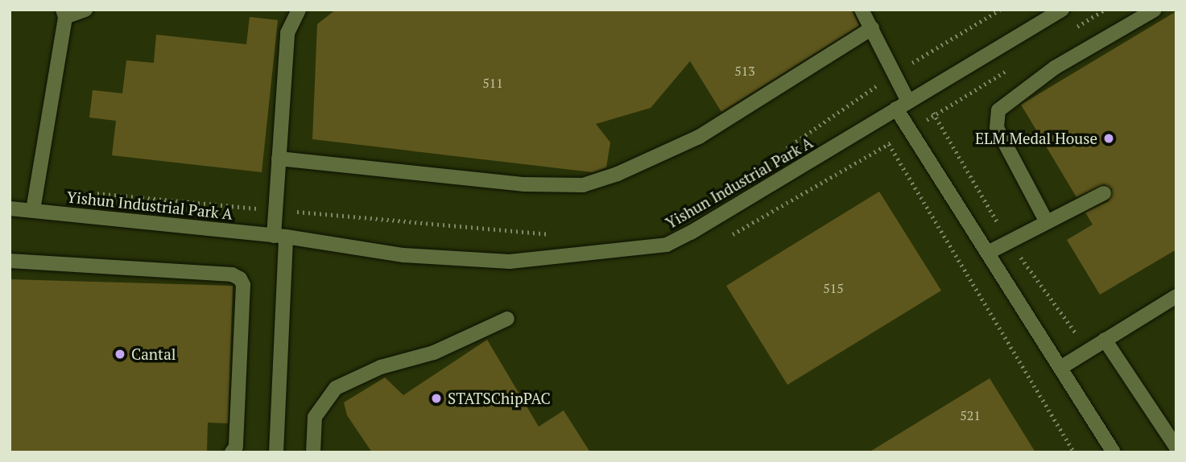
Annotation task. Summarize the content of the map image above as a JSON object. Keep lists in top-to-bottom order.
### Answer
{
  "streets": {
    "street": ["Yishun Industrial Park A"]
  },
  "places": ["ELM Medal House", "Cantal", "STATSChipPAC"],
  "house_numbers": [
    "513",
    "511",
    "515",
    "521"
  ]
}
